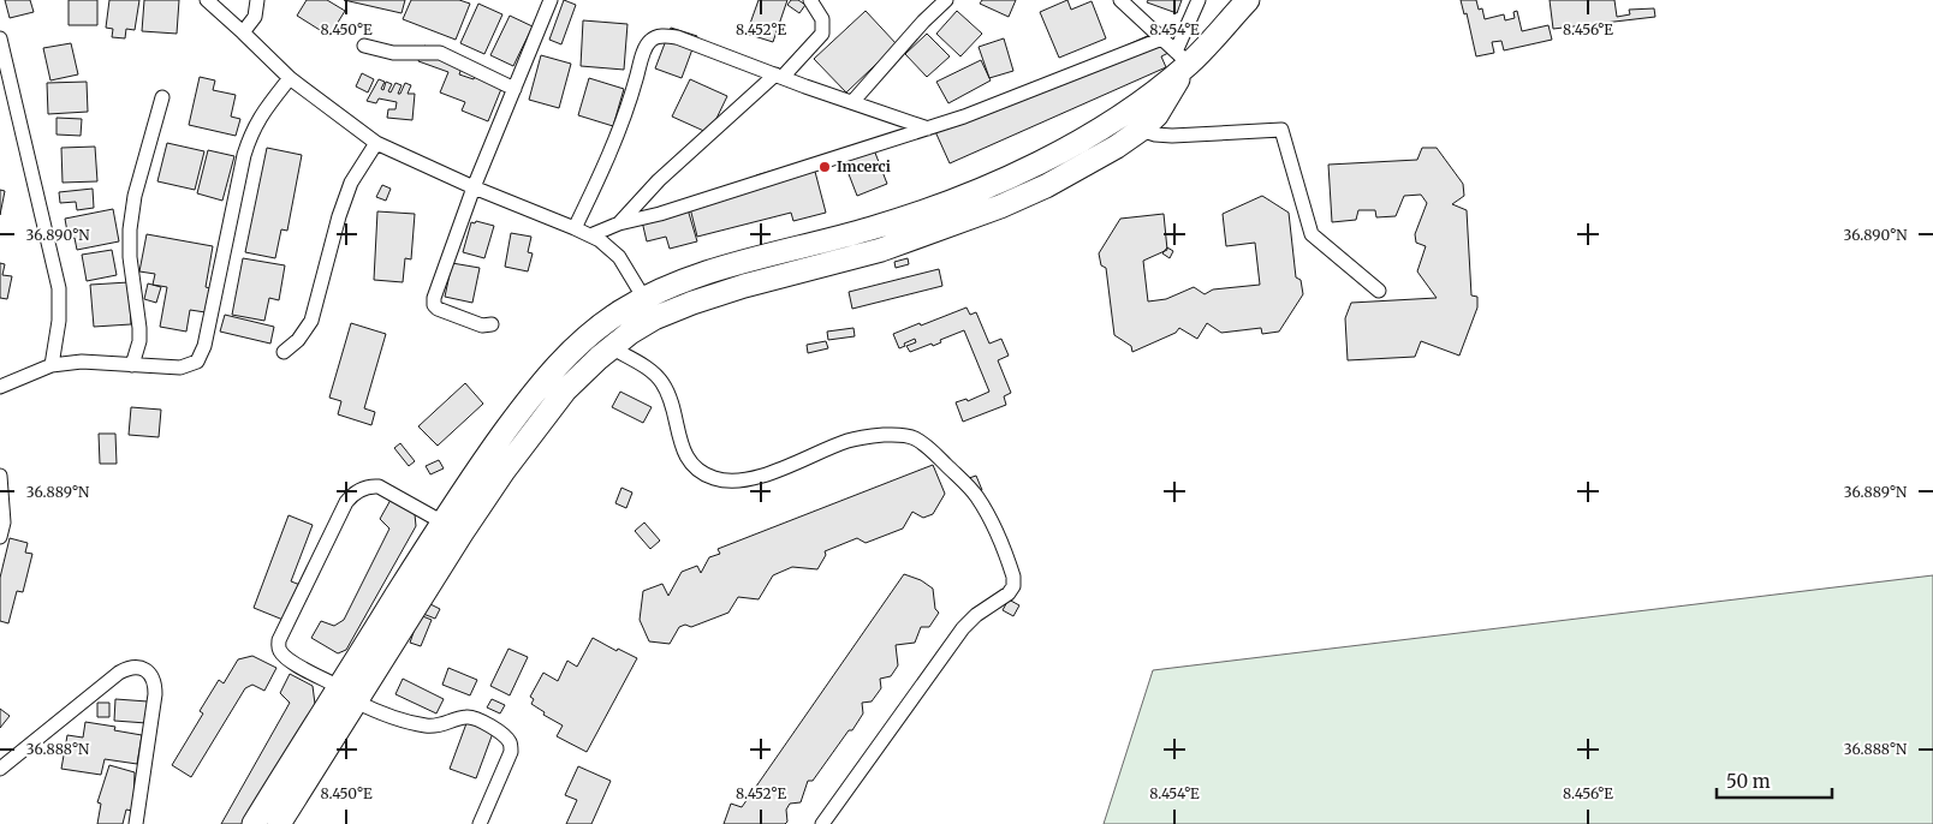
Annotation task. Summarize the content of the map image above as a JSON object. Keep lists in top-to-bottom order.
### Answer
{
  "places": ["Imcerci"],
  "scale_bar": "50 m",
  "coordinates": [
    "8.450°E",
    "8.452°E",
    "8.454°E",
    "8.456°E",
    "36.890°N",
    "36.889°N",
    "36.888°N"
  ]
}
